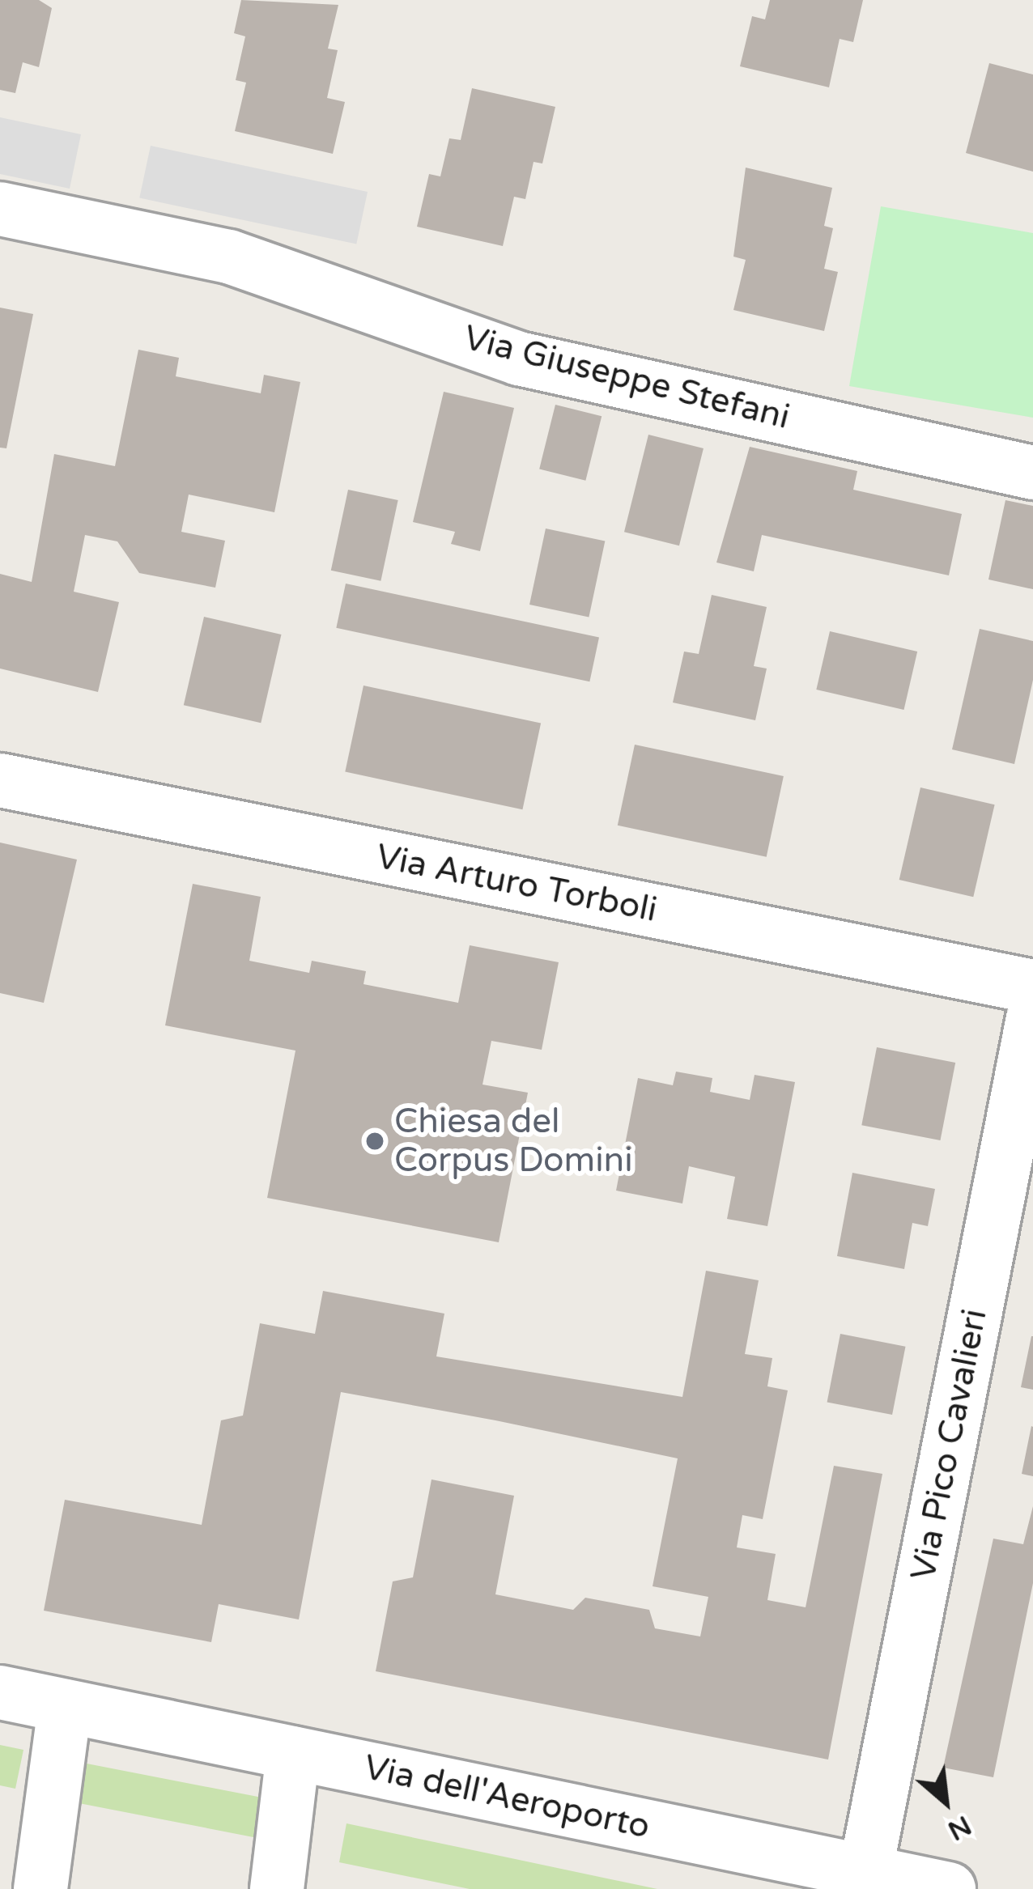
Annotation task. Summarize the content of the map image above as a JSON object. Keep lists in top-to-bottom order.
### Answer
{
  "streets": {
    "street": [
      "Via Giuseppe Stefani",
      "Via Arturo Torboli",
      "Via Pico Cavalieri",
      "Via dell'Aeroporto"
    ]
  },
  "crossings": [
    ["Via Pico Cavalieri", "Via dell'Aeroporto"]
  ],
  "places": ["Chiesa del Corpus Domini"],
  "north": "bottom right"
}
